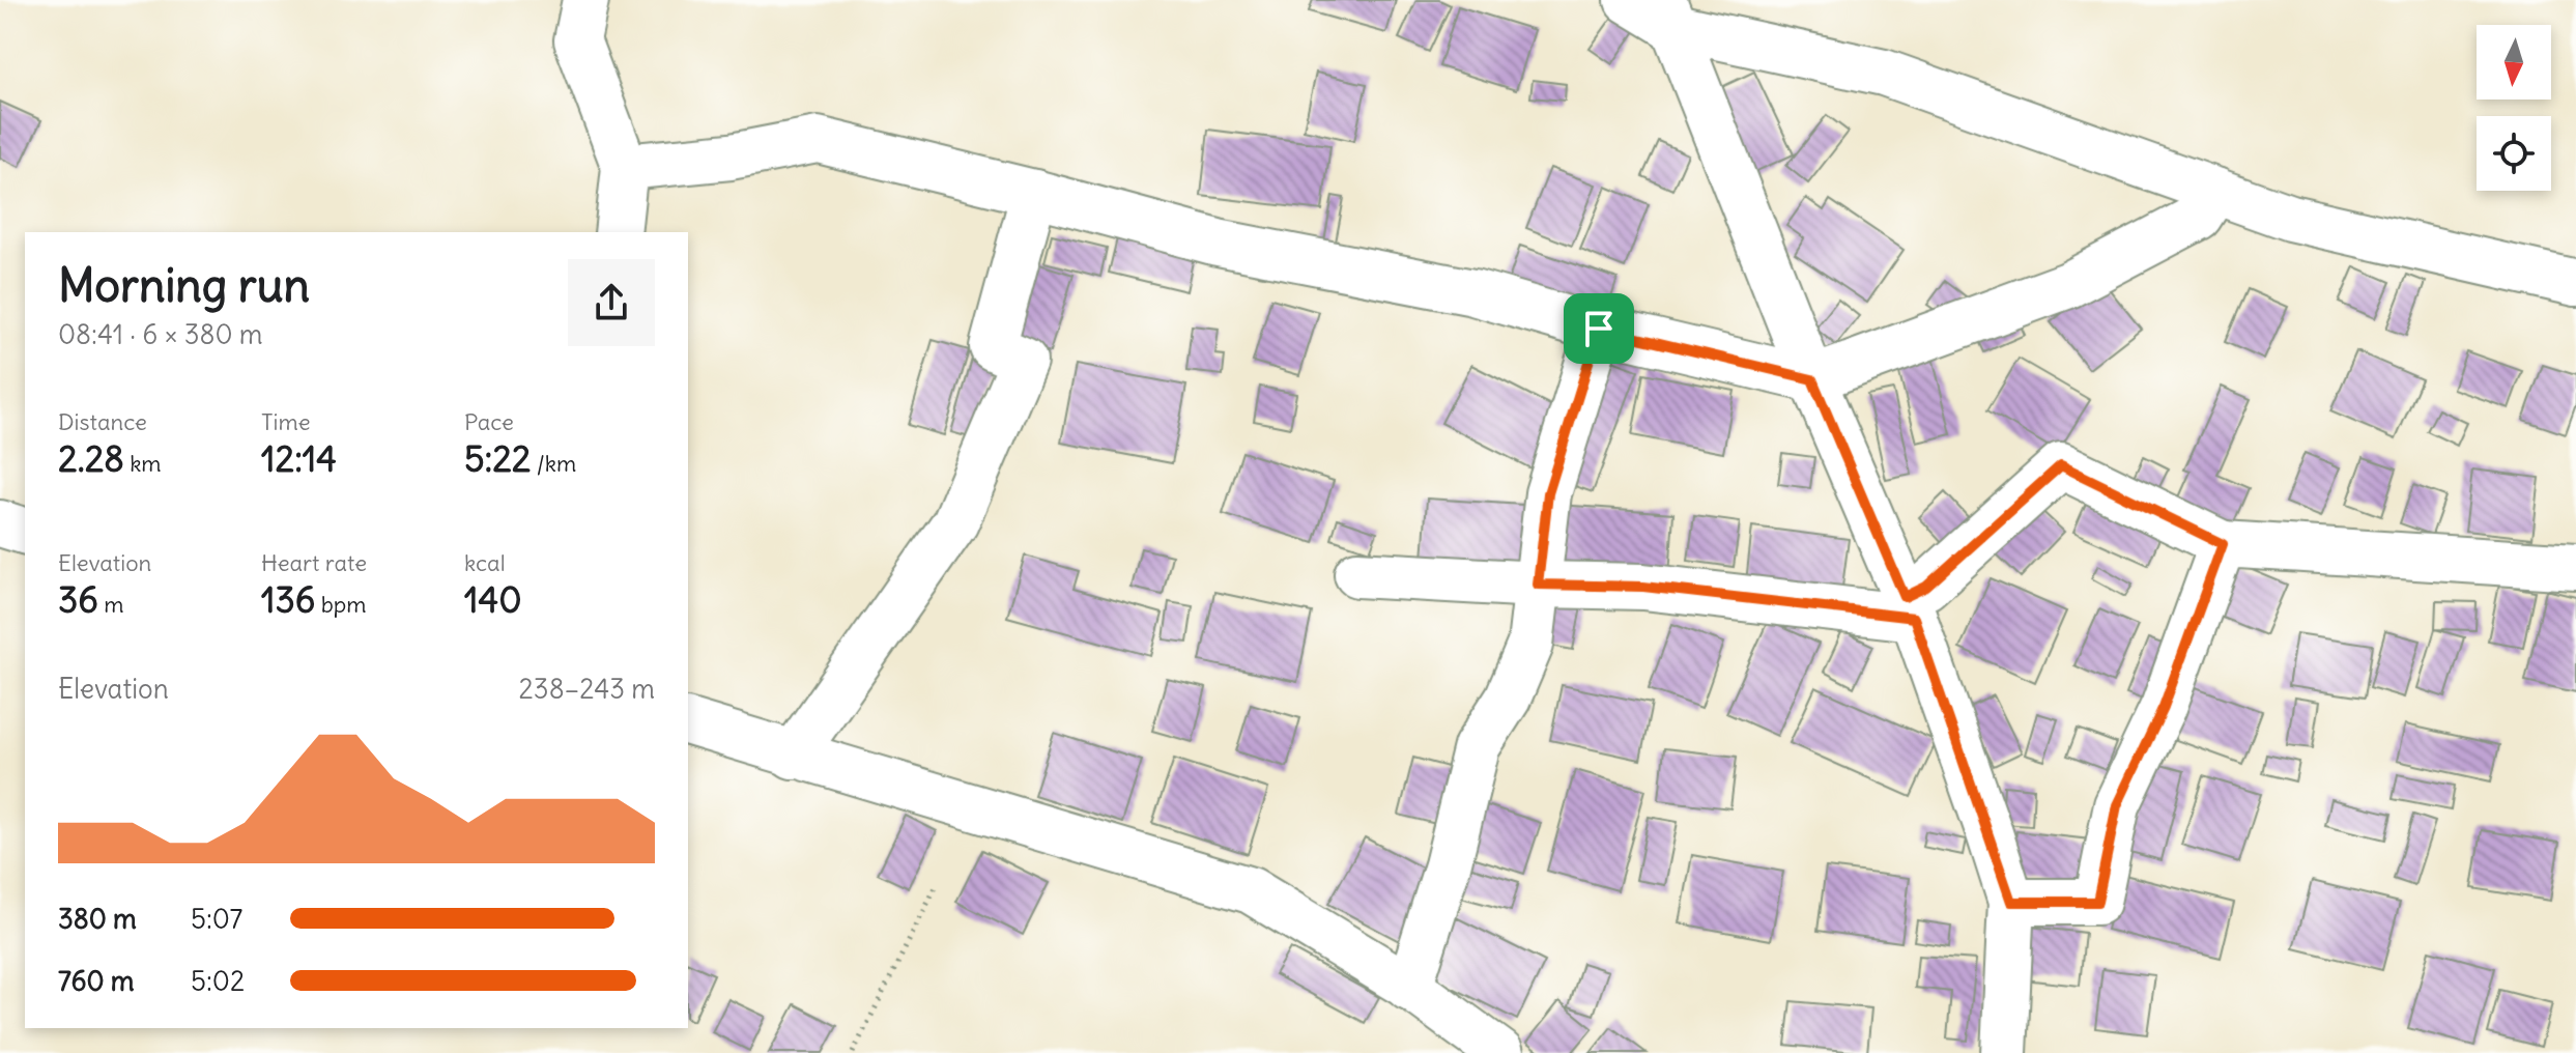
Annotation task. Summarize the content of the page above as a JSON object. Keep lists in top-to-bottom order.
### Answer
{
  "north": "bottom",
  "page": {
    "heading": ["Morning run", "08:41 · 6 × 380 m"],
    "stats": [
      ["Distance", "2.28 km"],
      ["Time", "12:14"],
      ["Pace", "5:22 /km"],
      ["Elevation", "36 m"],
      ["Heart rate", "136 bpm"],
      ["kcal", "140"]
    ],
    "chart": ["Elevation", "238–243 m"],
    "list": [
      {
        "name": "380 m",
        "note": "5:07"
      },
      {
        "name": "760 m",
        "note": "5:02"
      }
    ]
  }
}
